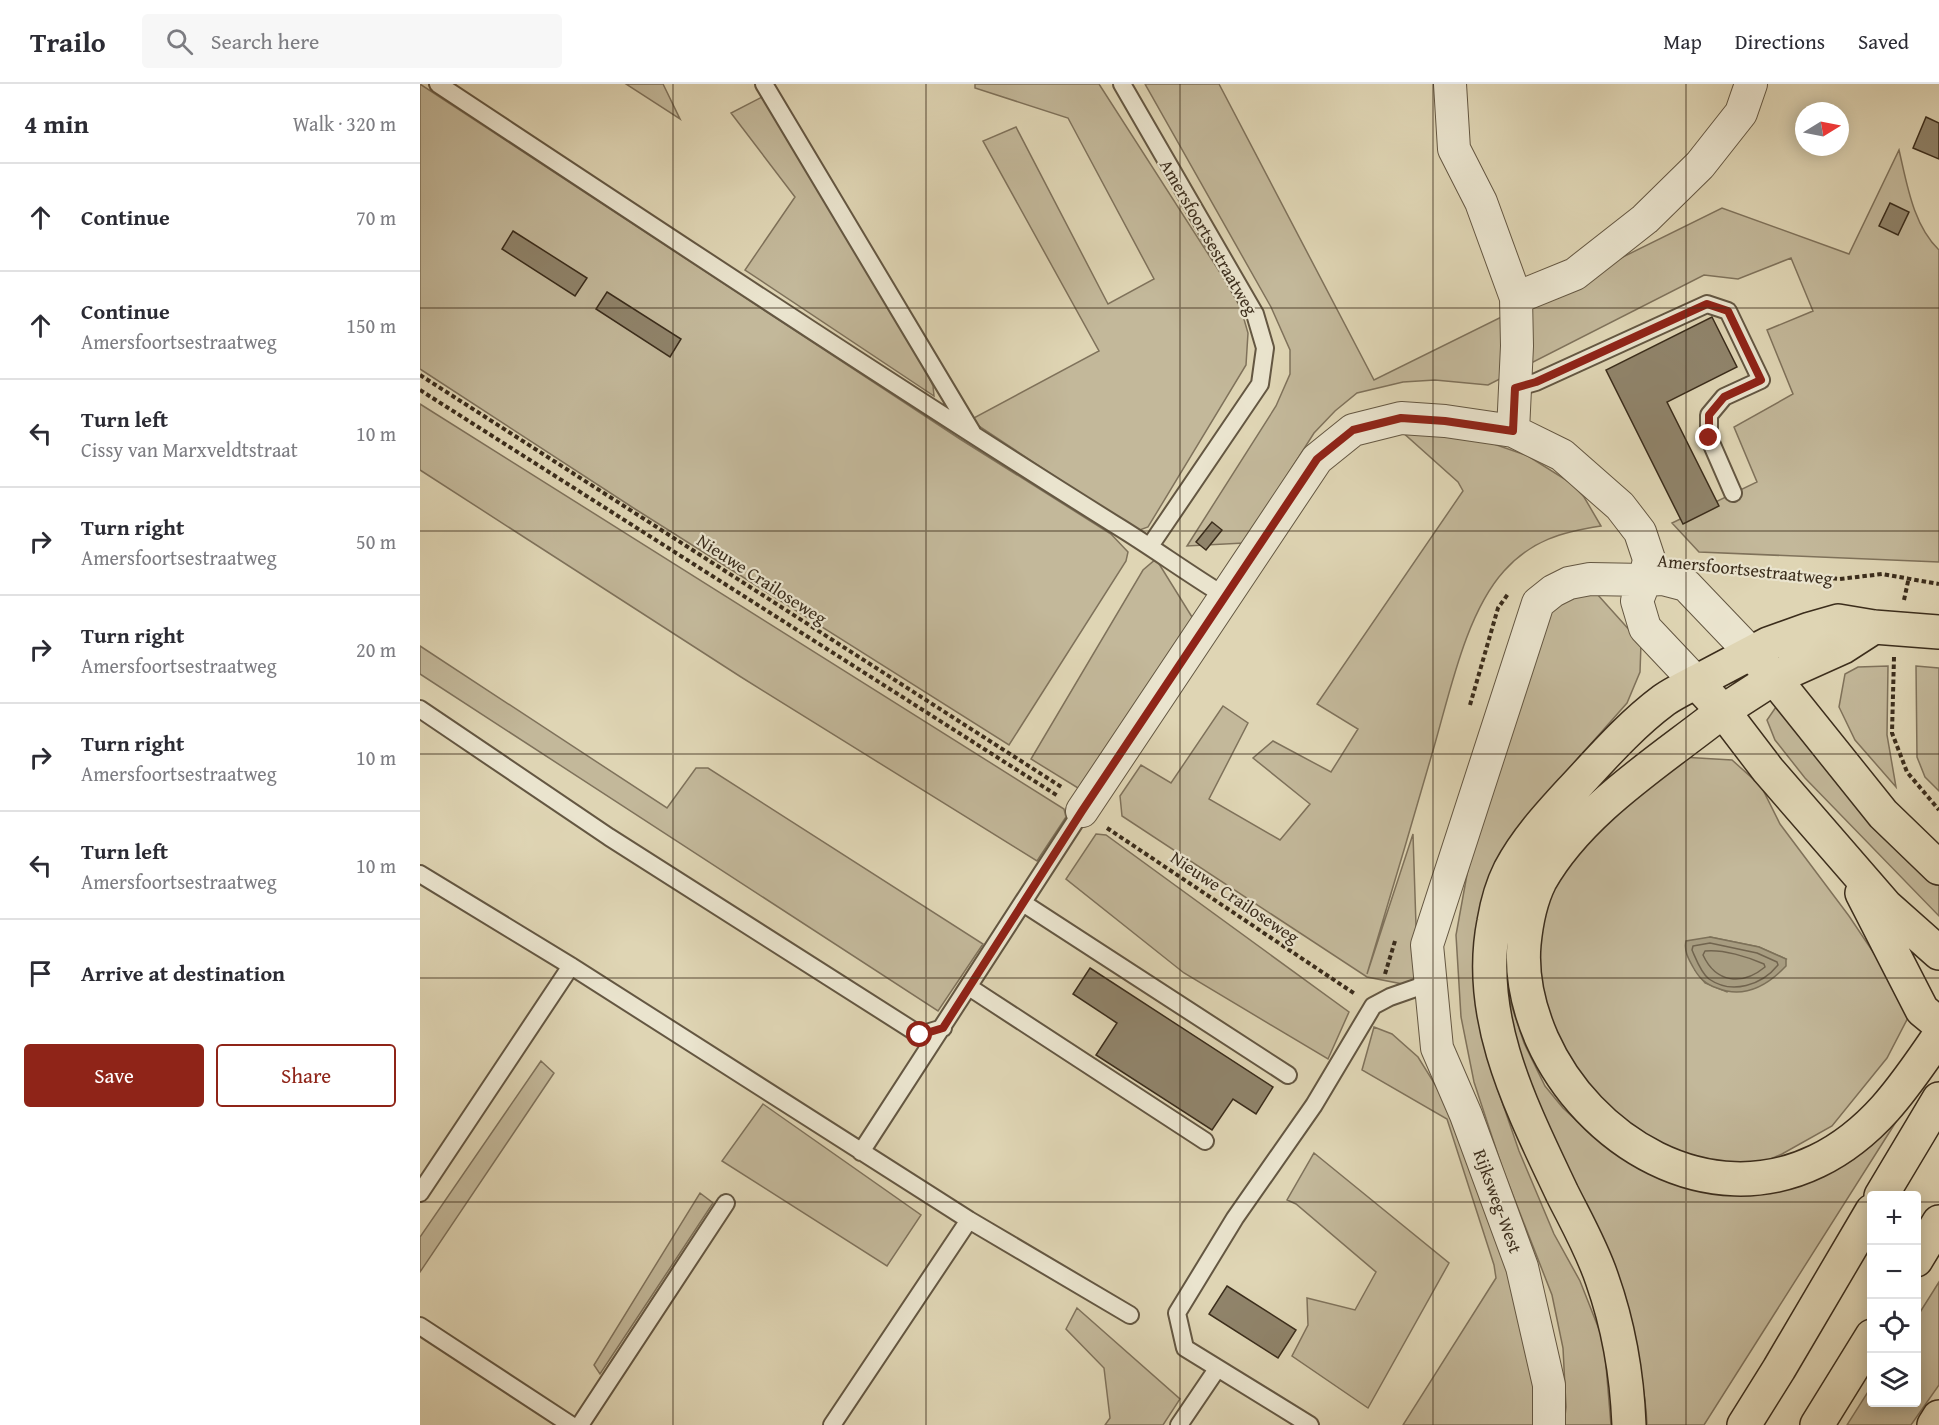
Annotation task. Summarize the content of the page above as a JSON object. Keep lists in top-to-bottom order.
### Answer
{
  "streets": {
    "main road": ["Amersfoortsestraatweg"],
    "street": ["Rijksweg-West"],
    "path": ["Nieuwe Crailoseweg"]
  },
  "crossings": [
    ["Amersfoortsestraatweg", "Nieuwe Crailoseweg"],
    ["Amersfoortsestraatweg", "Rijksweg-West"]
  ],
  "north": "right",
  "page": {
    "header": "Trailo",
    "search": "Search here",
    "nav": ["Map", "Directions", "Saved"],
    "heading": ["4 min", "Walk · 320 m"],
    "list": [
      ["Continue", "70 m"],
      ["Continue", "Amersfoortsestraatweg", "150 m"],
      ["Turn left", "Cissy van Marxveldtstraat", "10 m"],
      ["Turn right", "Amersfoortsestraatweg", "50 m"],
      ["Turn right", "Amersfoortsestraatweg", "20 m"],
      ["Turn right", "Amersfoortsestraatweg", "10 m"],
      ["Turn left", "Amersfoortsestraatweg", "10 m"],
      "Arrive at destination"
    ],
    "buttons": ["Save", "Share"],
    "map_buttons": ["+", "−"]
  }
}
